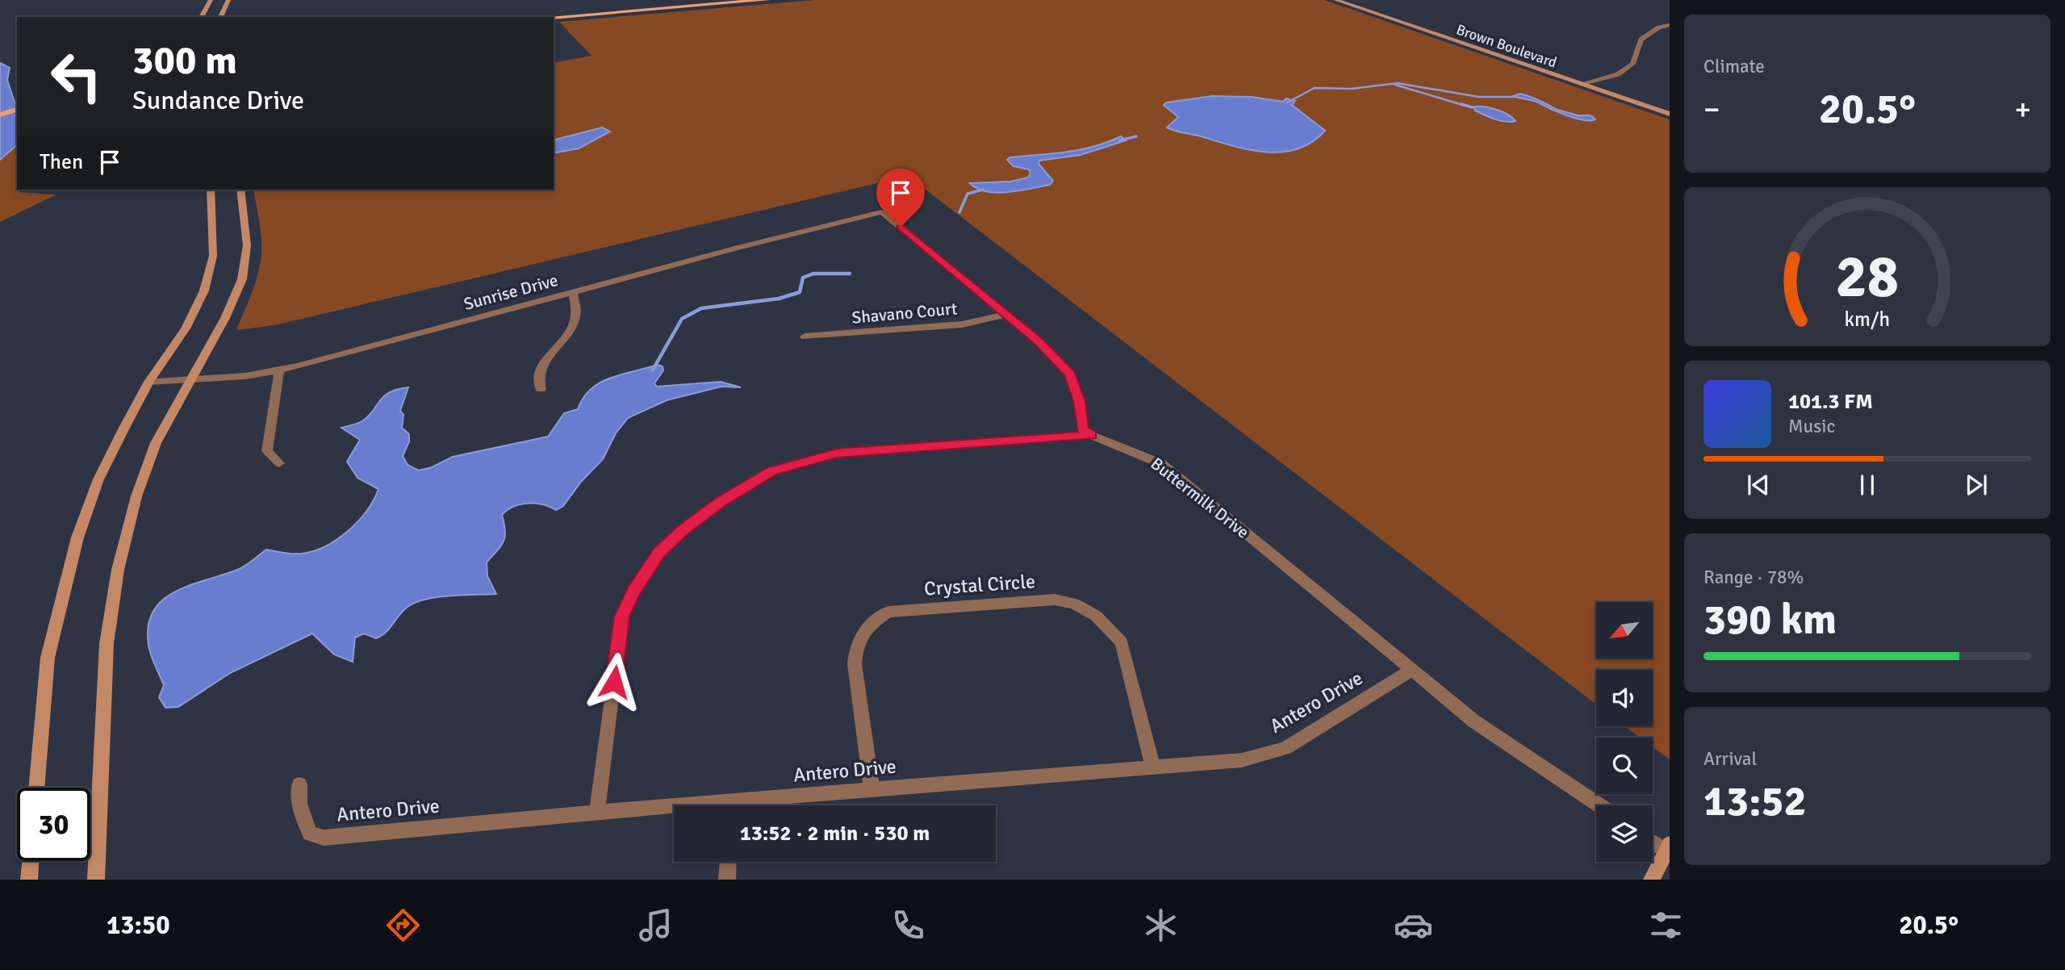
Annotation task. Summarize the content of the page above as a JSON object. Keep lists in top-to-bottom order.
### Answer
{
  "streets": {
    "main road": ["Brown Boulevard"],
    "street": [
      "Sunrise Drive",
      "Shavano Court",
      "Buttermilk Drive",
      "Crystal Circle",
      "Antero Drive"
    ]
  },
  "crossings": [
    ["Sunrise Drive", "Shavano Court"],
    ["Buttermilk Drive", "Antero Drive"],
    ["Crystal Circle", "Antero Drive"]
  ],
  "north": "bottom left",
  "page": {
    "tile": [
      "Climate",
      ["Range · 78%", "390 km"],
      ["Arrival", "13:52"]
    ],
    "turn": ["300 m", "Sundance Drive"],
    "heat": ["−", "20.5°", "+"],
    "then": "Then",
    "song": ["101.3 FM", "Music"],
    "limit": "30",
    "trip": "13:52 · 2 min · 530 m",
    "tabs": ["13:50", "20.5°"],
    "gauge": ["28", "km/h"]
  }
}
